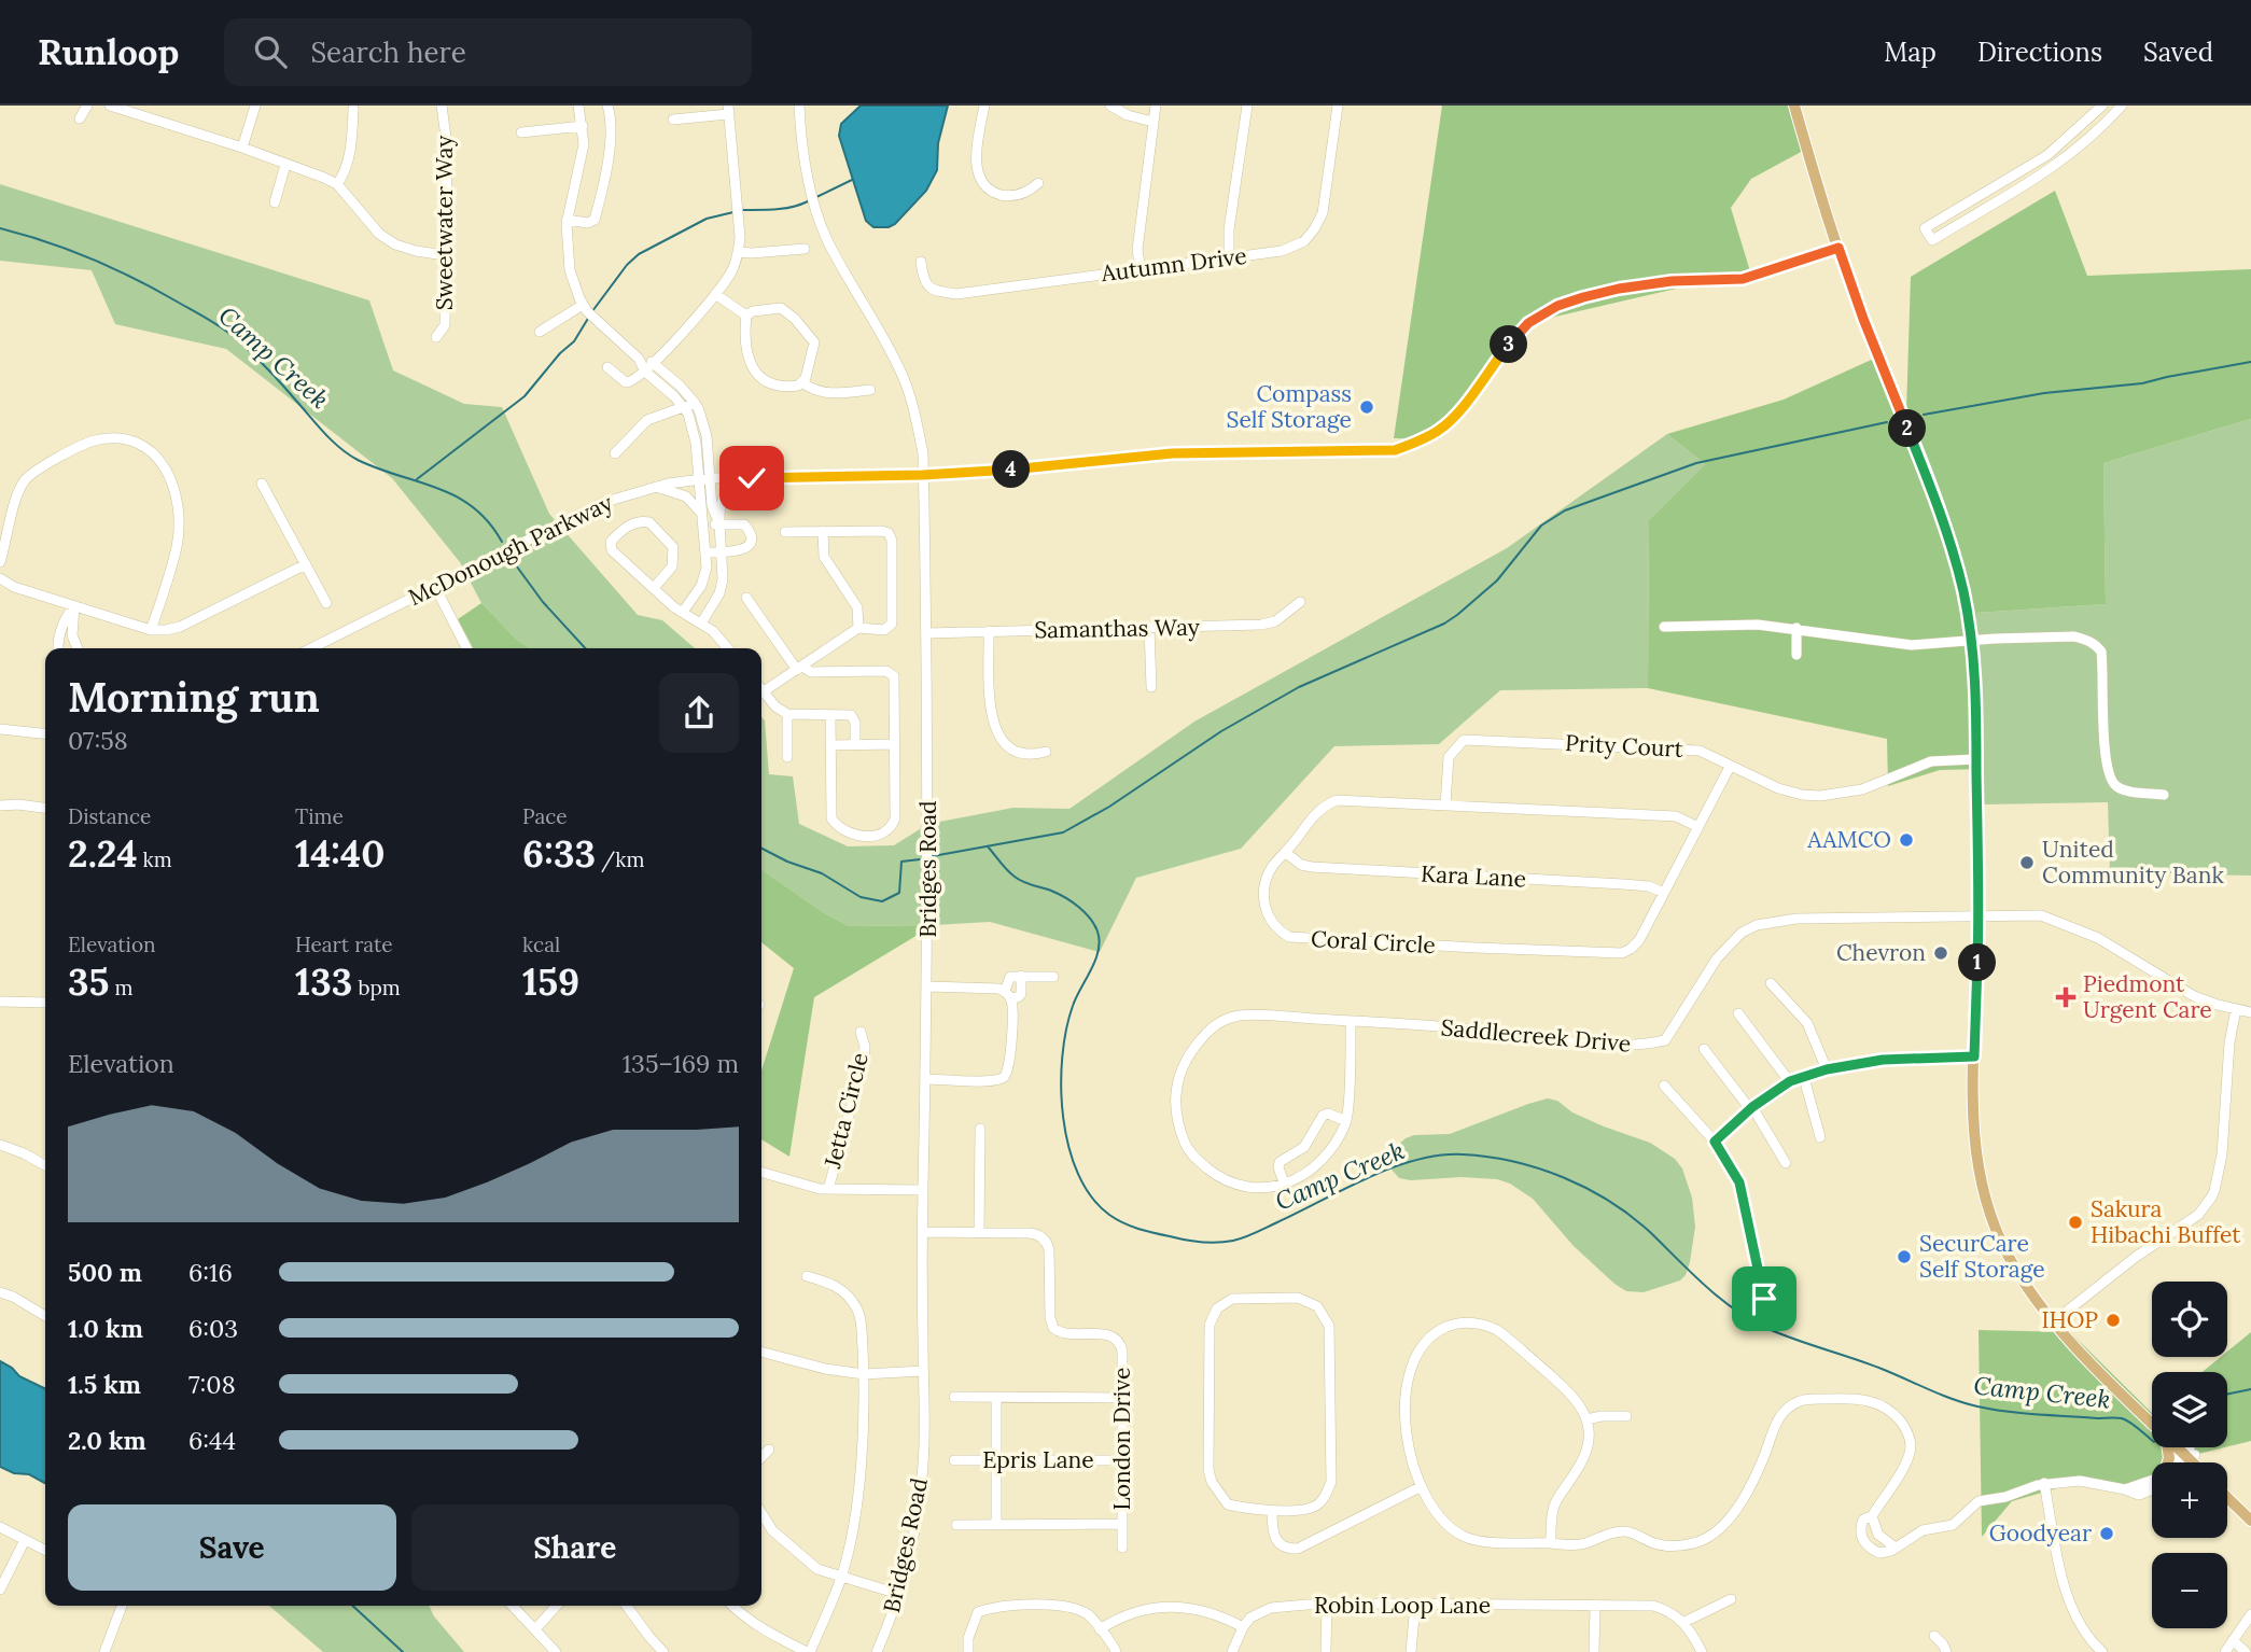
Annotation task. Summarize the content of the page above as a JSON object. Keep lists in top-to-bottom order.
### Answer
{
  "streets": {
    "street": [
      "Sweetwater Way",
      "Autumn Drive",
      "McDonough Parkway",
      "Samanthas Way",
      "Prity Court",
      "Bridges Road",
      "Kara Lane",
      "Coral Circle",
      "Saddlecreek Drive",
      "Jetta Circle",
      "London Drive",
      "Epris Lane",
      "Robin Loop Lane"
    ]
  },
  "crossings": [
    ["McDonough Parkway", "Bridges Road"],
    ["Samanthas Way", "Bridges Road"],
    ["Prity Court", "Coral Circle"],
    ["Bridges Road", "London Drive"],
    ["Kara Lane", "Coral Circle"],
    ["London Drive", "Epris Lane"]
  ],
  "water": ["Camp Creek"],
  "places": {
    "other": [
      "Compass Self Storage",
      "AAMCO",
      "United Community Bank",
      "Chevron",
      "Sakura Hibachi Buffet",
      "SecurCare Self Storage",
      "IHOP",
      "Goodyear"
    ],
    "health": ["Piedmont Urgent Care"]
  },
  "page": {
    "header": "Runloop",
    "search": "Search here",
    "nav": ["Map", "Directions", "Saved"],
    "pins": [
      "3",
      "2",
      "4",
      "1"
    ],
    "heading": ["Morning run", "07:58"],
    "stats": [
      ["Distance", "2.24 km"],
      ["Time", "14:40"],
      ["Pace", "6:33 /km"],
      ["Elevation", "35 m"],
      ["Heart rate", "133 bpm"],
      ["kcal", "159"]
    ],
    "chart": ["Elevation", "135–169 m"],
    "list": [
      {
        "name": "500 m",
        "note": "6:16"
      },
      {
        "name": "1.0 km",
        "note": "6:03"
      },
      {
        "name": "1.5 km",
        "note": "7:08"
      },
      {
        "name": "2.0 km",
        "note": "6:44"
      }
    ],
    "map_buttons": ["+", "−"],
    "buttons": ["Save", "Share"]
  }
}
